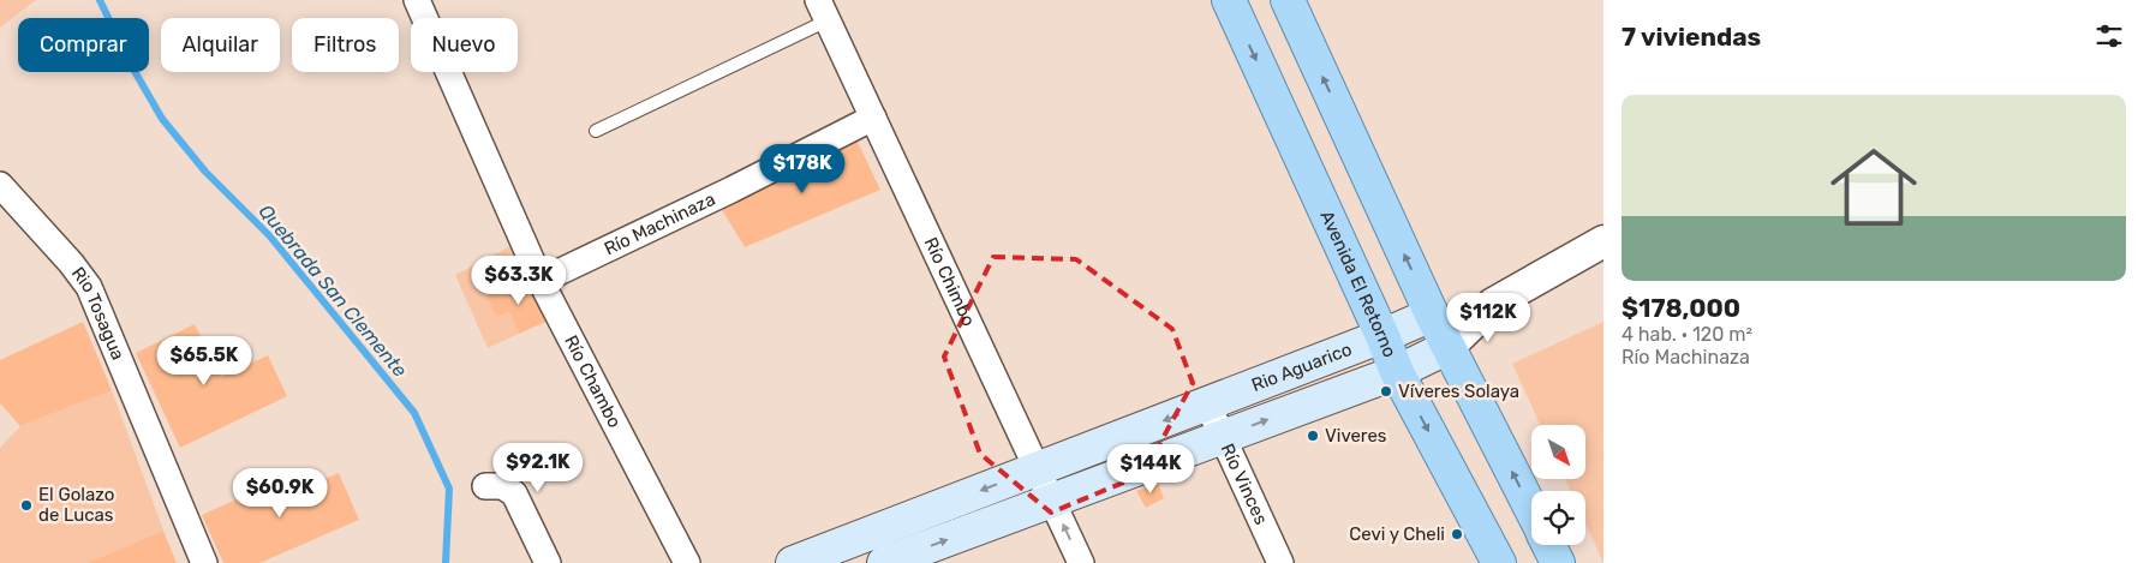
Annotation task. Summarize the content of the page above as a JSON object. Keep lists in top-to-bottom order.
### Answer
{
  "streets": {
    "main road": ["Avenida El Retorno", "Rio Aguarico"],
    "street": [
      "Río Machinaza",
      "Río Chimbo",
      "Rio Tosagua",
      "Río Chambo",
      "Río Vinces"
    ]
  },
  "crossings": [
    ["Río Machinaza", "Río Chimbo"],
    ["Río Machinaza", "Río Chambo"],
    ["Río Chimbo", "Rio Aguarico"],
    ["Avenida El Retorno", "Rio Aguarico"],
    ["Rio Aguarico", "Río Vinces"]
  ],
  "water": ["Quebrada San Clemente"],
  "places": [
    "Víveres Solaya",
    "Viveres",
    "El Golazo de Lucas",
    "Cevi y Cheli"
  ],
  "north": "bottom right",
  "page": {
    "heading": "7 viviendas",
    "chip": [
      "Comprar",
      "Alquilar",
      "Filtros",
      "Nuevo"
    ],
    "list": [
      {
        "name": "$178,000",
        "note": "4 hab. · 120 m² · Río Machinaza"
      }
    ],
    "price": [
      "$178K",
      "$63.3K",
      "$112K",
      "$65.5K",
      "$92.1K",
      "$144K",
      "$60.9K"
    ]
  }
}
